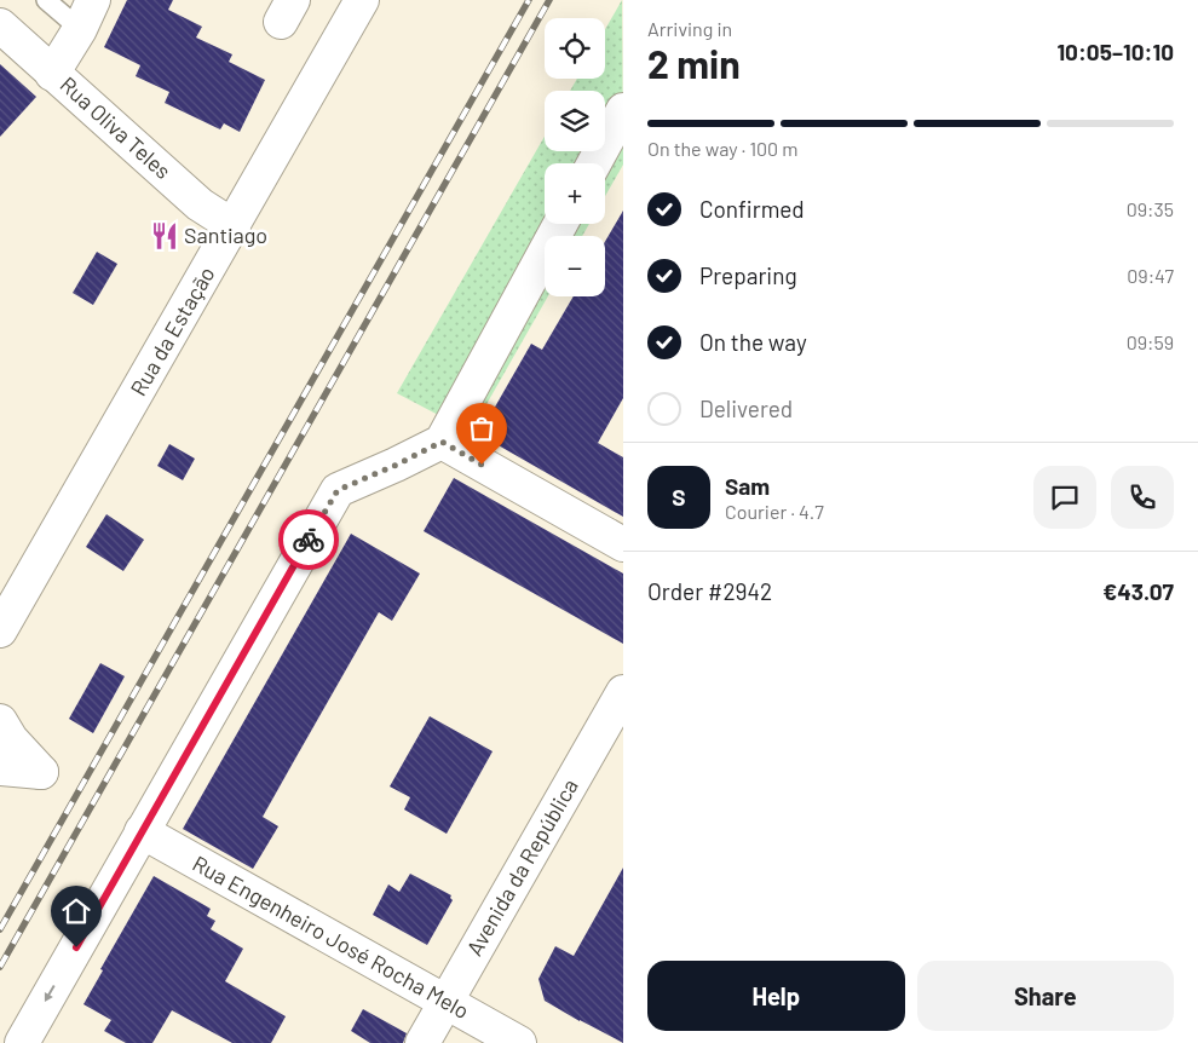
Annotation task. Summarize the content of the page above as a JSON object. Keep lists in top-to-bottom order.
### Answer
{
  "streets": {
    "street": [
      "Rua Oliva Teles",
      "Rua da Estação",
      "Avenida da República",
      "Rua Engenheiro José Rocha Melo"
    ]
  },
  "crossings": [
    ["Rua Oliva Teles", "Rua da Estação"],
    ["Avenida da República", "Rua Engenheiro José Rocha Melo"]
  ],
  "places": {
    "restaurant": ["Santiago"]
  },
  "page": {
    "heading": ["2 min", "Arriving in", "10:05–10:10"],
    "panel": [
      "Sam",
      "Courier · 4.7",
      "Order #2942",
      "€43.07"
    ],
    "map_buttons": ["+", "−"],
    "bar": "On the way · 100 m",
    "list": [
      ["Confirmed", "09:35"],
      ["Preparing", "09:47"],
      ["On the way", "09:59"],
      "Delivered"
    ],
    "round": "S",
    "buttons": ["Help", "Share"]
  }
}
